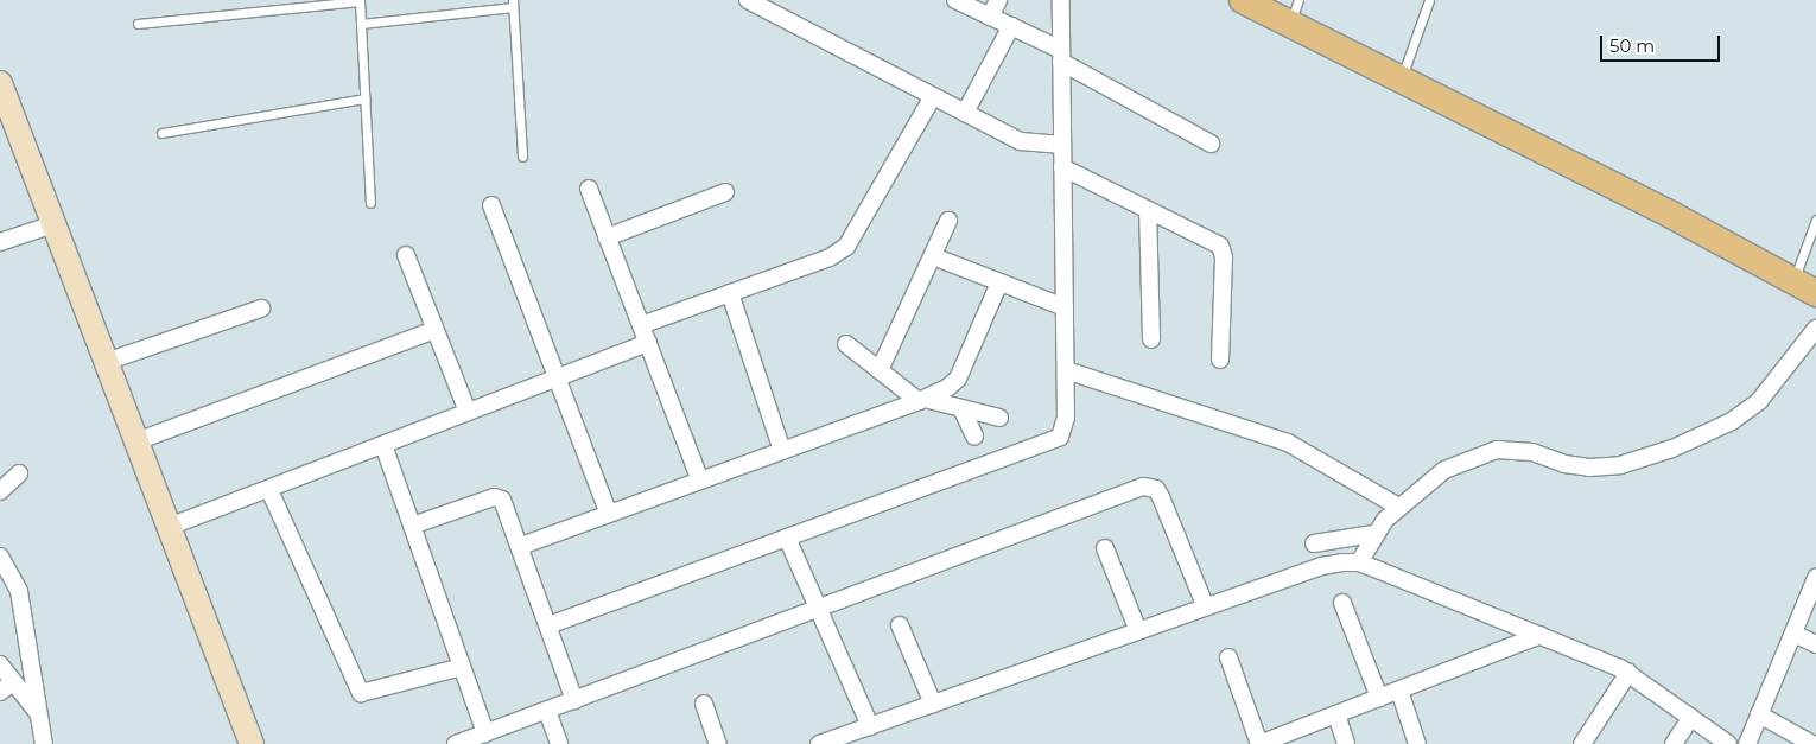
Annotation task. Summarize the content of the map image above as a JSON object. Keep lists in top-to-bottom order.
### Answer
{
  "scale_bar": "50 m"
}
